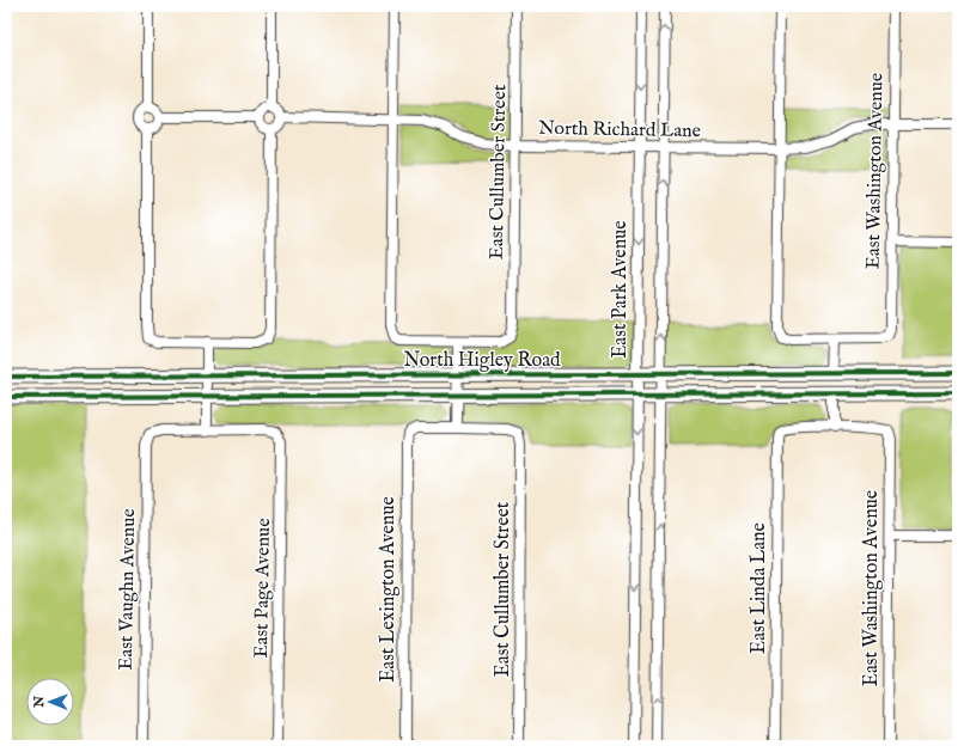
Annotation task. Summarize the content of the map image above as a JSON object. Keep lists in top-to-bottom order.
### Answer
{
  "streets": {
    "main road": ["North Higley Road"],
    "street": [
      "North Richard Lane",
      "East Washington Avenue",
      "East Cullumber Street",
      "East Park Avenue",
      "East Page Avenue",
      "East Linda Lane",
      "East Vaughn Avenue",
      "East Lexington Avenue"
    ]
  },
  "crossings": [
    ["North Richard Lane", "East Washington Avenue"],
    ["North Richard Lane", "East Cullumber Street"],
    ["North Richard Lane", "East Park Avenue"],
    ["East Washington Avenue", "East Linda Lane"],
    ["East Cullumber Street", "East Lexington Avenue"],
    ["East Park Avenue", "North Higley Road"],
    ["East Page Avenue", "East Vaughn Avenue"]
  ],
  "north": "left"
}
